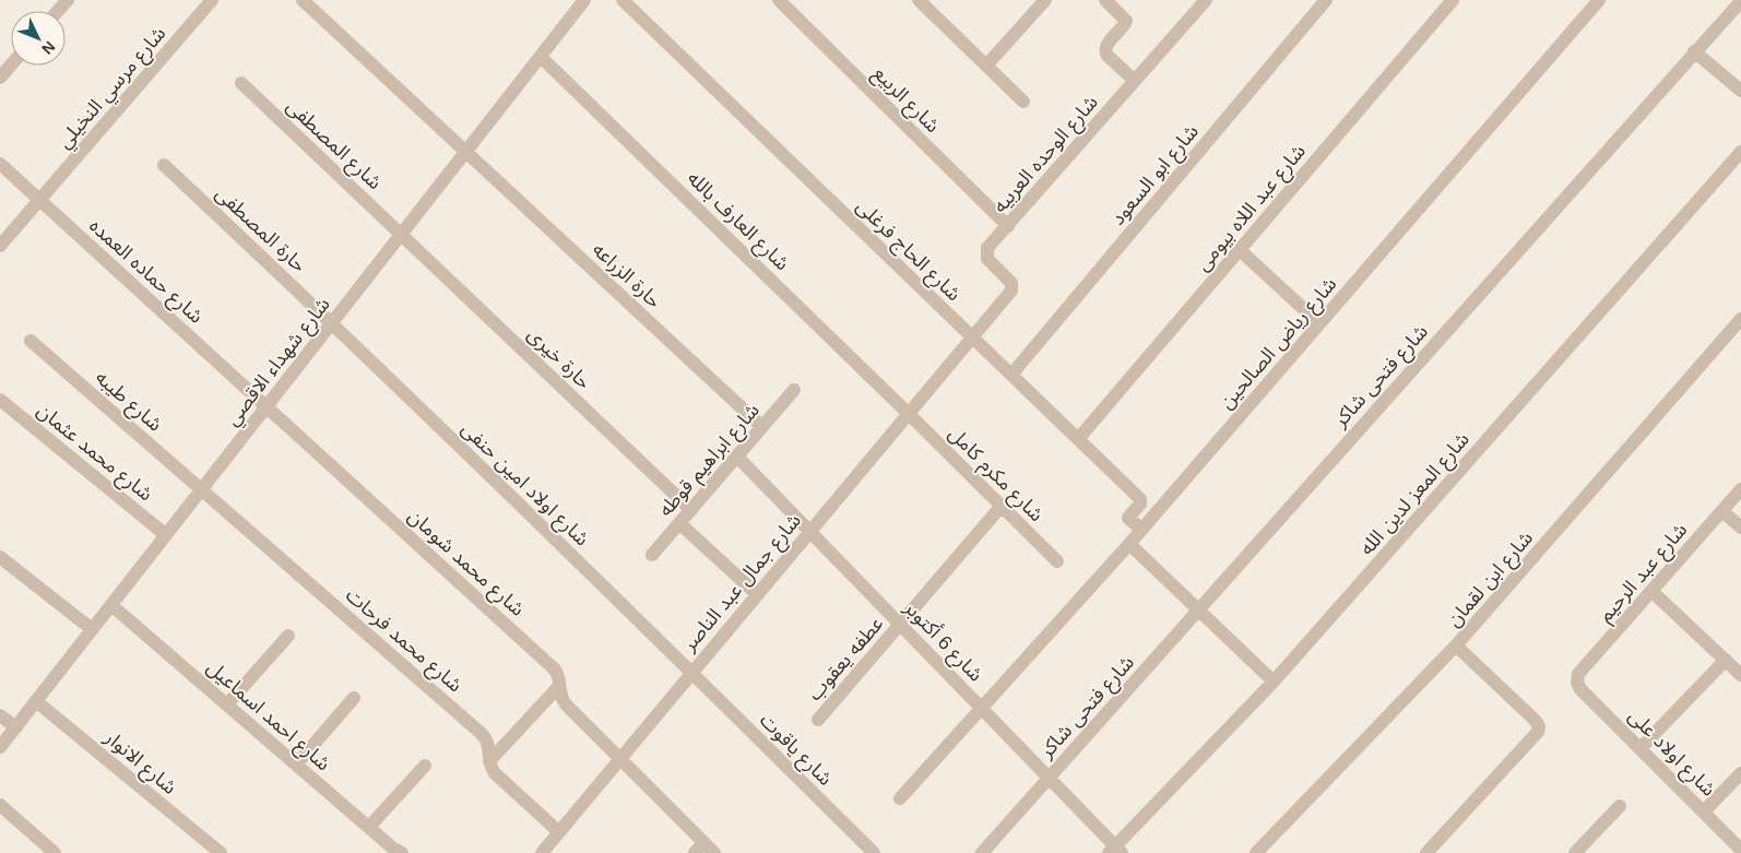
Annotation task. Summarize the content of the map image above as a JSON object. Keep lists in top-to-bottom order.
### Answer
{
  "streets": {
    "street": [
      "شارع مرسي النخيلي",
      "شارع الربيع",
      "شارع المصطفى",
      "شارع الوحده العربيه",
      "شارع ابو السعود",
      "شارع عبد اللاه بيومى",
      "شارع العارف بالله",
      "حارة المصطفى",
      "شارع الحاج فرغلى",
      "شارع حماده العمده",
      "حارة الزراعه",
      "شارع رياض الصالحين",
      "حارة خيرى",
      "شارع شهداء الاقصي",
      "شارع فتحى شاكر",
      "شارع طيبه",
      "شارع محمد عثمان",
      "شارع ابراهيم قوطه",
      "شارع مكرم كامل",
      "شارع اولاد امين حنفى",
      "شارع المعز لدين الله",
      "شارع محمد شومان",
      "شارع عبد الرحيم",
      "شارع ابن لقمان",
      "شارع جمال عبد الناصر",
      "شارع محمد فرحات",
      "شارع 6 أكتوبر",
      "عطفه يعقوب",
      "شارع احمد اسماعيل",
      "شارع ياقوت",
      "شارع اولاد على",
      "شارع الانوار"
    ]
  },
  "crossings": [
    ["شارع مرسي النخيلي", "شارع حماده العمده"],
    ["شارع الربيع", "شارع الوحده العربيه"],
    ["شارع المصطفى", "حارة خيرى"],
    ["شارع المصطفى", "شارع شهداء الاقصي"],
    ["شارع الوحده العربيه", "شارع الحاج فرغلى"],
    ["شارع الوحده العربيه", "شارع جمال عبد الناصر"],
    ["شارع ابو السعود", "شارع الحاج فرغلى"],
    ["شارع عبد اللاه بيومى", "شارع الحاج فرغلى"],
    ["شارع العارف بالله", "شارع شهداء الاقصي"],
    ["شارع العارف بالله", "شارع مكرم كامل"],
    ["شارع العارف بالله", "شارع جمال عبد الناصر"],
    ["حارة المصطفى", "شارع شهداء الاقصي"],
    ["حارة المصطفى", "شارع اولاد امين حنفى"],
    ["شارع الحاج فرغلى", "شارع رياض الصالحين"],
    ["شارع الحاج فرغلى", "شارع جمال عبد الناصر"],
    ["شارع حماده العمده", "شارع شهداء الاقصي"],
    ["شارع حماده العمده", "شارع محمد شومان"],
    ["حارة الزراعه", "شارع شهداء الاقصي"],
    ["حارة الزراعه", "شارع ابراهيم قوطه"],
    ["شارع رياض الصالحين", "شارع 6 أكتوبر"],
    ["حارة خيرى", "شارع شهداء الاقصي"],
    ["حارة خيرى", "شارع ابراهيم قوطه"],
    ["شارع شهداء الاقصي", "شارع طيبه"],
    ["شارع شهداء الاقصي", "شارع محمد عثمان"],
    ["شارع شهداء الاقصي", "شارع اولاد امين حنفى"],
    ["شارع شهداء الاقصي", "شارع محمد شومان"],
    ["شارع شهداء الاقصي", "شارع محمد فرحات"],
    ["شارع شهداء الاقصي", "شارع احمد اسماعيل"],
    ["شارع شهداء الاقصي", "شارع الانوار"],
    ["شارع فتحى شاكر", "شارع 6 أكتوبر"],
    ["شارع طيبه", "شارع محمد فرحات"],
    ["شارع ابراهيم قوطه", "شارع 6 أكتوبر"],
    ["شارع مكرم كامل", "شارع جمال عبد الناصر"],
    ["شارع مكرم كامل", "عطفه يعقوب"],
    ["شارع اولاد امين حنفى", "شارع جمال عبد الناصر"],
    ["شارع اولاد امين حنفى", "شارع ياقوت"],
    ["شارع المعز لدين الله", "شارع 6 أكتوبر"],
    ["شارع محمد شومان", "شارع جمال عبد الناصر"],
    ["شارع عبد الرحيم", "شارع اولاد على"],
    ["شارع جمال عبد الناصر", "شارع محمد فرحات"],
    ["شارع جمال عبد الناصر", "شارع 6 أكتوبر"],
    ["شارع جمال عبد الناصر", "شارع ياقوت"],
    ["شارع 6 أكتوبر", "عطفه يعقوب"]
  ],
  "north": "bottom right"
}
